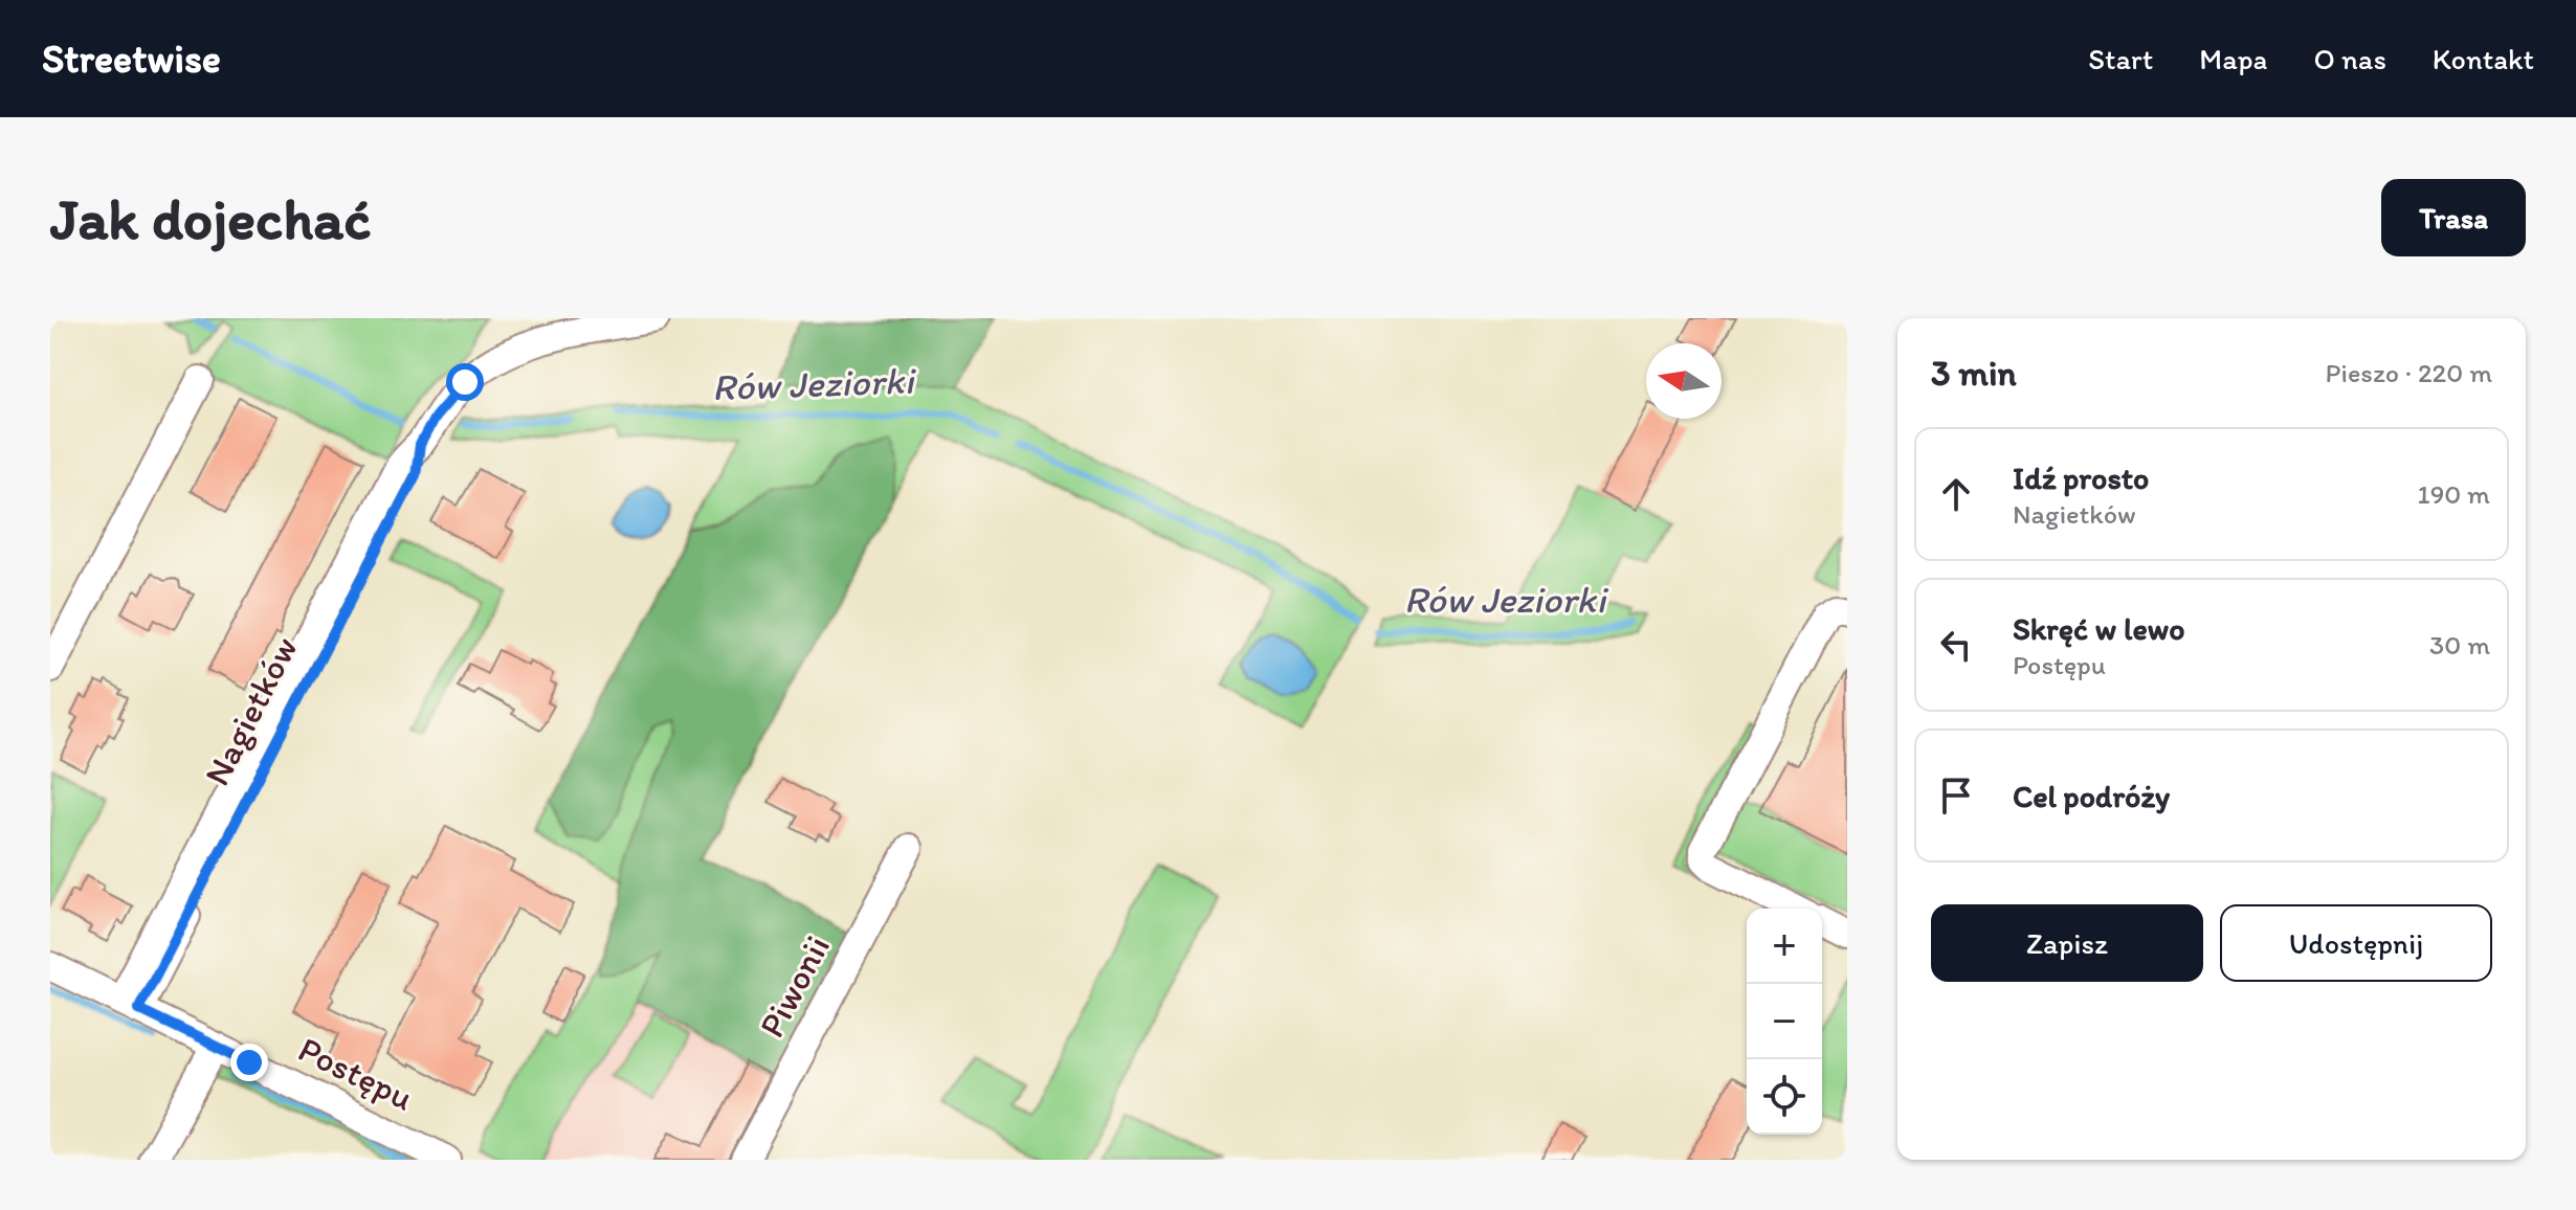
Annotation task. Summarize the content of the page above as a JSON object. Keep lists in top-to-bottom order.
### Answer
{
  "streets": {
    "street": ["Nagietków", "Piwonii", "Postępu"]
  },
  "crossings": [
    ["Nagietków", "Postępu"]
  ],
  "water": ["Rów Jeziorki"],
  "north": "left",
  "page": {
    "header": "Streetwise",
    "nav": [
      "Start",
      "Mapa",
      "O nas",
      "Kontakt"
    ],
    "buttons": [
      "Trasa",
      ["Zapisz", "Udostępnij"]
    ],
    "title": "Jak dojechać",
    "heading": ["3 min", "Pieszo · 220 m"],
    "list": [
      ["Idź prosto", "Nagietków", "190 m"],
      ["Skręć w lewo", "Postępu", "30 m"],
      "Cel podróży"
    ],
    "map_buttons": ["+", "−"]
  }
}
